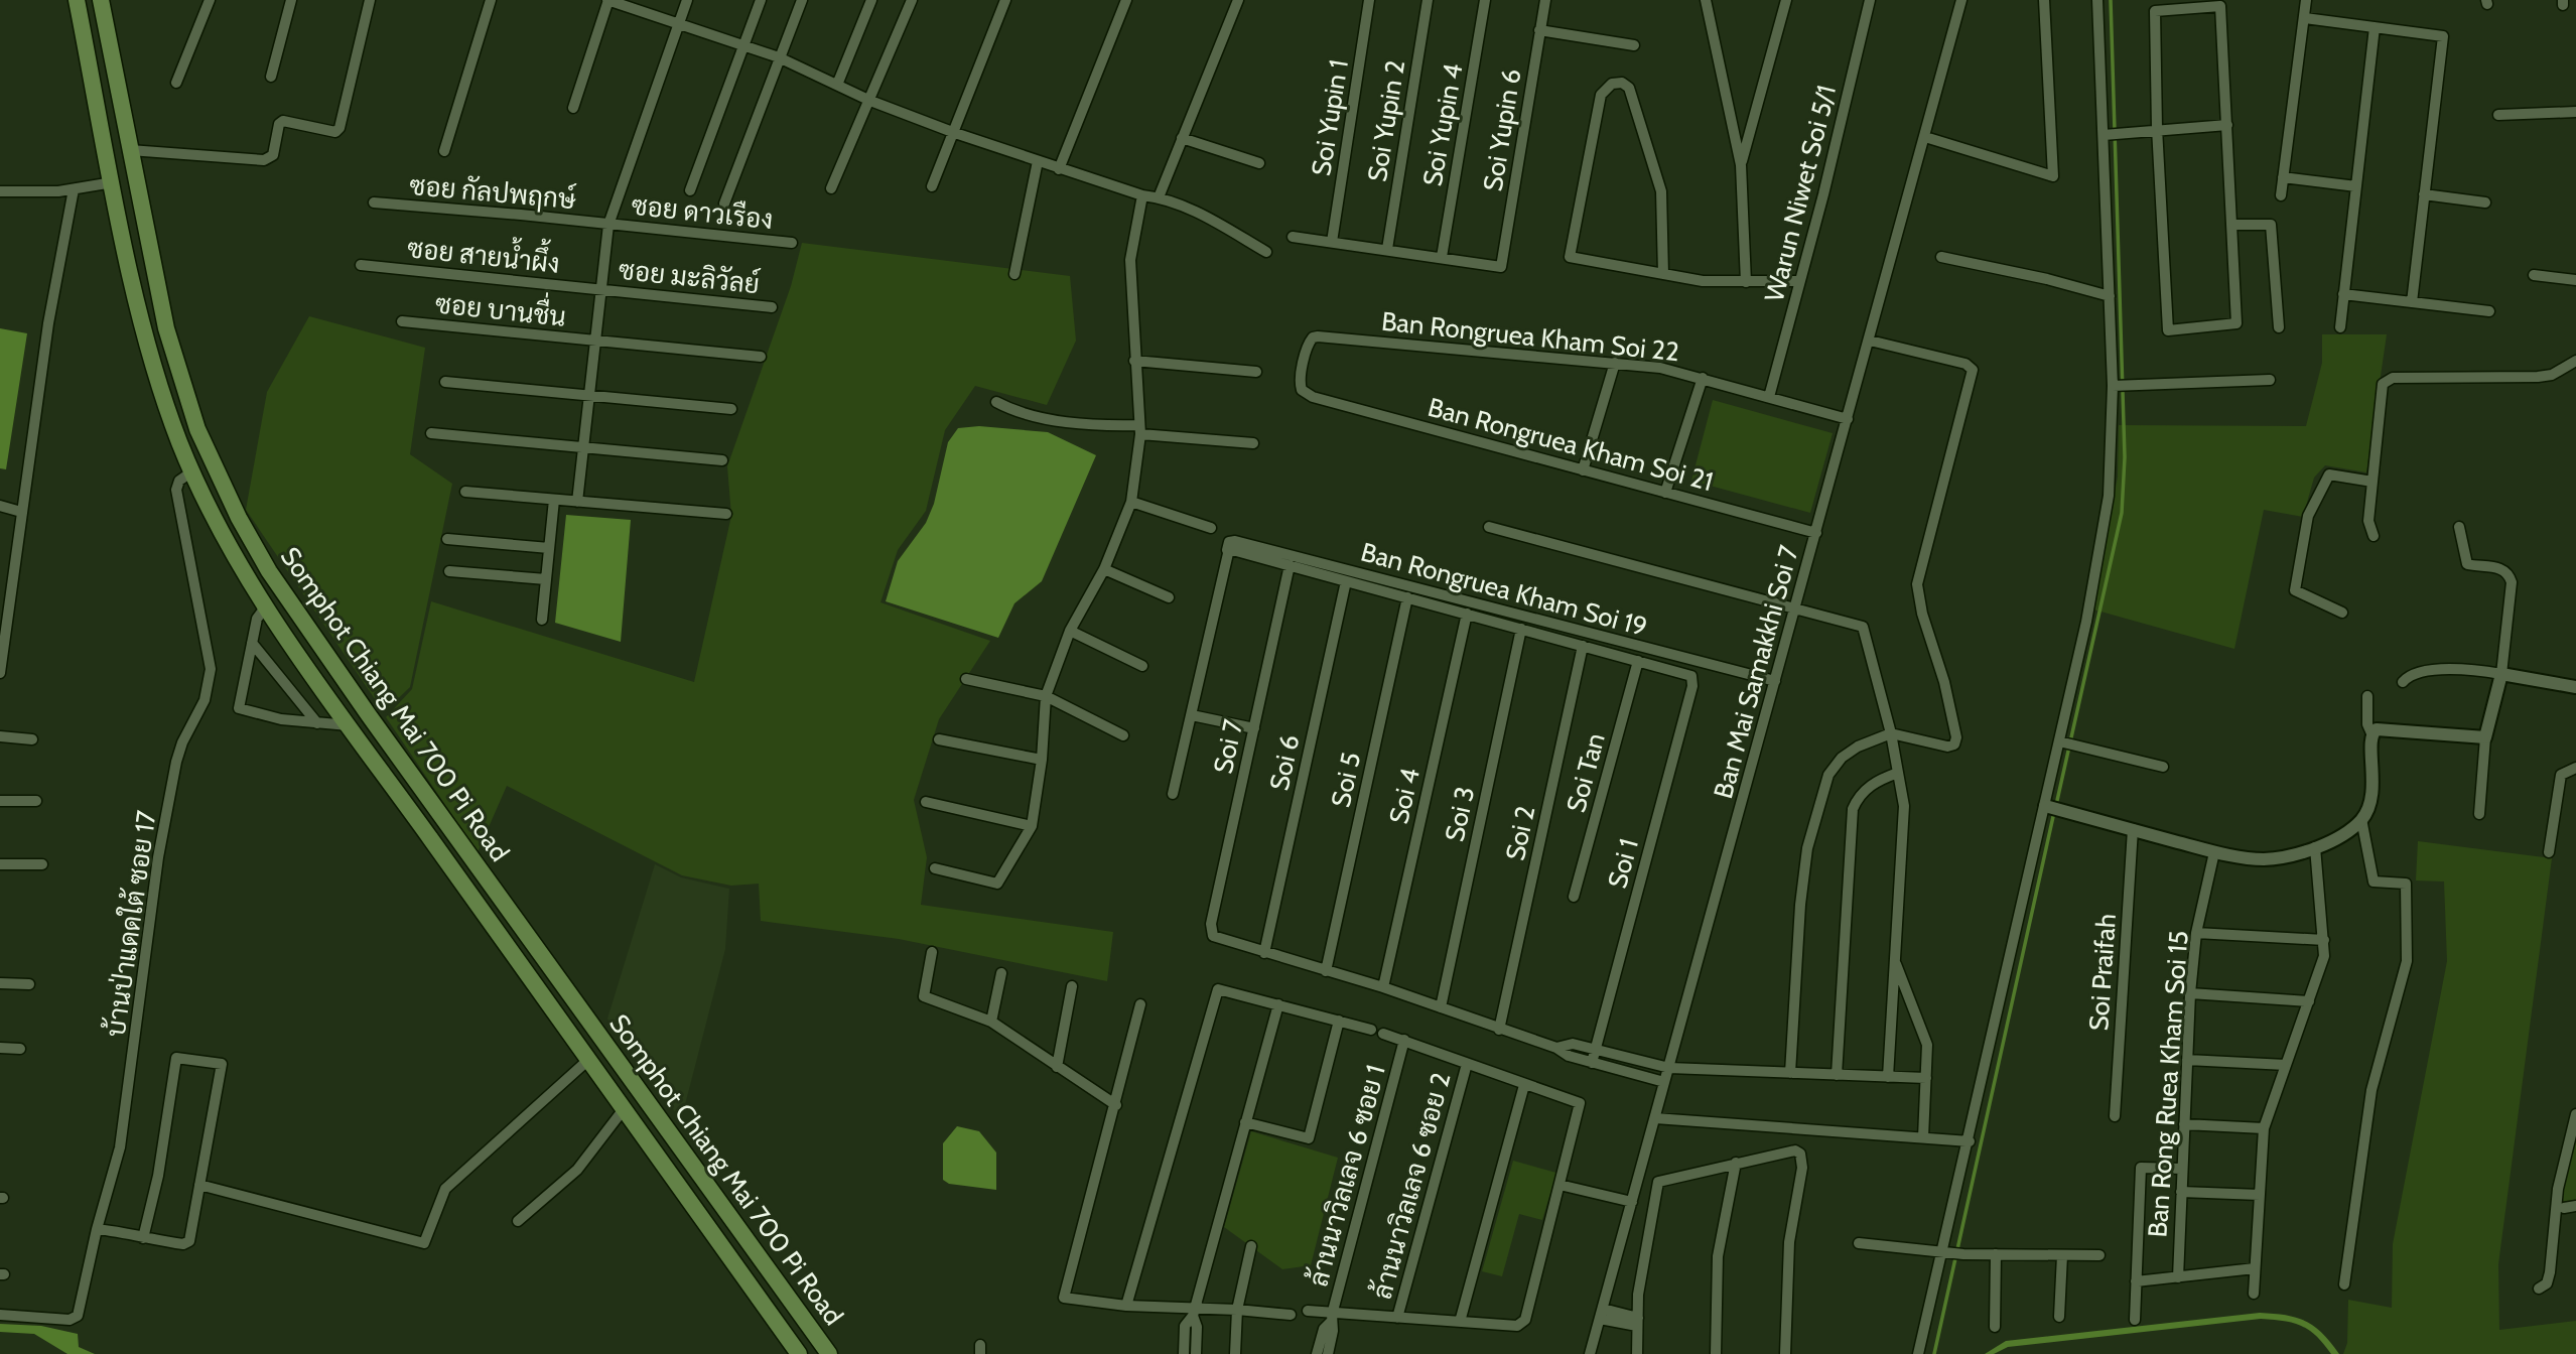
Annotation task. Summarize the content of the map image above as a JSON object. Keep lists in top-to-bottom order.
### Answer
{
  "streets": {
    "main road": ["Somphot Chiang Mai 700 Pi Road"],
    "street": [
      "Soi Yupin 1",
      "Soi Yupin 2",
      "Soi Yupin 4",
      "Soi Yupin 6",
      "ซอย กัลปพฤกษ์",
      "Warun Niwet Soi 5/1",
      "ซอย ดาวเรือง",
      "ซอย สายน้ำผึ้ง",
      "ซอย มะลิวัลย์",
      "ซอย บานชื่น",
      "Ban Rongruea Kham Soi 22",
      "Ban Rongruea Kham Soi 21",
      "Ban Rongruea Kham Soi 19",
      "Ban Mai Samakkhi Soi 7",
      "Soi 7",
      "Soi 6",
      "Soi Tan",
      "Soi 5",
      "Soi 4",
      "Soi 3",
      "Soi 2",
      "Soi 1",
      "บ้านป่าแดดใต้ ซอย 17",
      "Soi Praifah",
      "Ban Rong Ruea Kham Soi 15",
      "ล้านนาวิลเลจ 6 ซอย 1",
      "ล้านนาวิลเลจ 6 ซอย 2"
    ]
  },
  "crossings": [
    ["Soi Yupin 4", "Soi Yupin 6"],
    ["ซอย กัลปพฤกษ์", "ซอย ดาวเรือง"],
    ["Warun Niwet Soi 5/1", "Ban Rongruea Kham Soi 22"],
    ["ซอย สายน้ำผึ้ง", "ซอย มะลิวัลย์"],
    ["Ban Rongruea Kham Soi 22", "Ban Rongruea Kham Soi 21"],
    ["Ban Rongruea Kham Soi 22", "Ban Mai Samakkhi Soi 7"],
    ["Ban Rongruea Kham Soi 21", "Ban Mai Samakkhi Soi 7"],
    ["Ban Rongruea Kham Soi 19", "Ban Mai Samakkhi Soi 7"],
    ["Somphot Chiang Mai 700 Pi Road", "บ้านป่าแดดใต้ ซอย 17"],
    ["Soi 7", "Soi 6"],
    ["Soi Tan", "Soi 1"]
  ]
}
